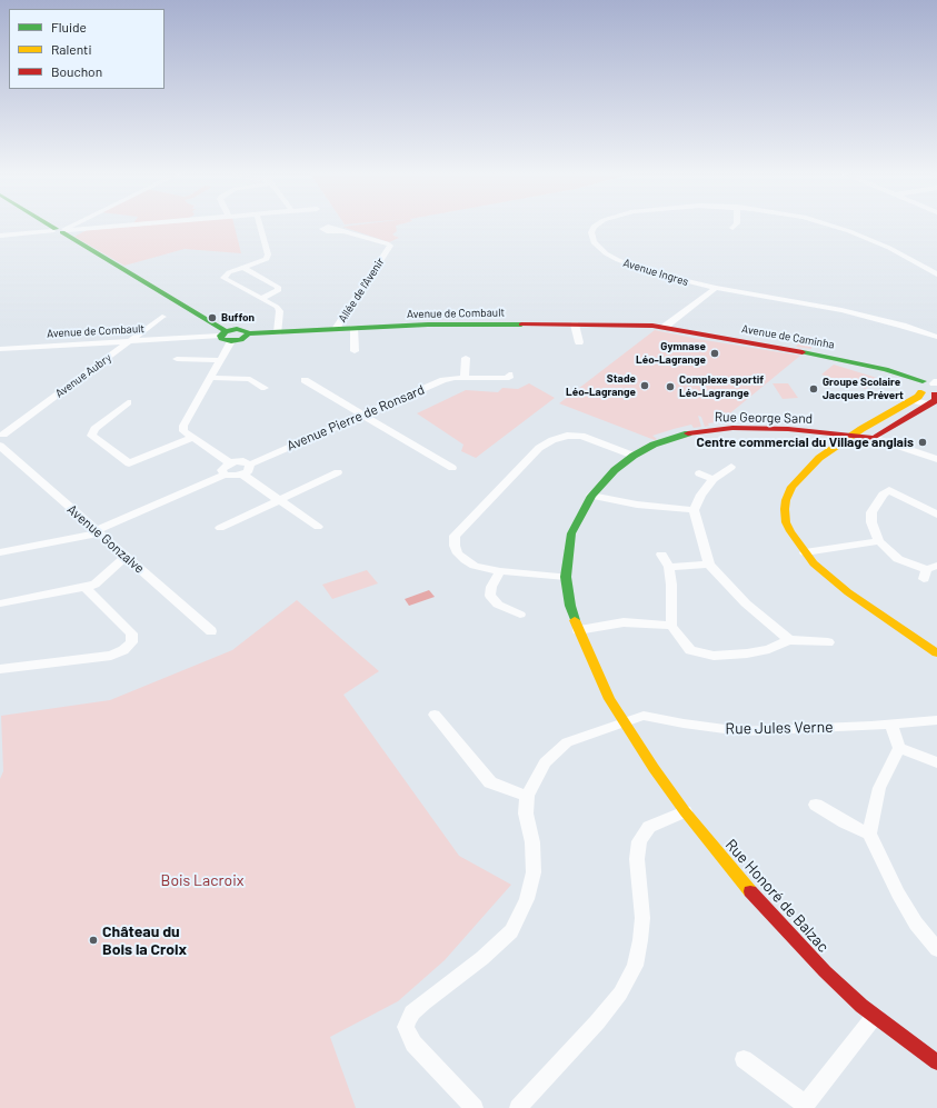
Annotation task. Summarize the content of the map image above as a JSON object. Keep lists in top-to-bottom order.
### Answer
{
  "streets": {
    "street": [
      "Avenue Ingres",
      "Allée de l'Avenir",
      "Avenue de Combault",
      "Avenue de Caminha",
      "Avenue Aubry",
      "Avenue Pierre de Ronsard",
      "Rue George Sand",
      "Avenue Gonzalve",
      "Rue Jules Verne",
      "Rue Honoré de Balzac"
    ]
  },
  "crossings": [
    ["Allée de l'Avenir", "Avenue de Combault"],
    ["Avenue de Combault", "Avenue de Caminha"],
    ["Avenue de Combault", "Avenue Aubry"],
    ["Avenue Aubry", "Avenue Gonzalve"],
    ["Rue George Sand", "Rue Jules Verne"],
    ["Rue George Sand", "Rue Honoré de Balzac"],
    ["Rue Jules Verne", "Rue Honoré de Balzac"]
  ],
  "parks": ["Bois Lacroix"],
  "places": [
    "Buffon",
    "Gymnase Léo-Lagrange",
    "Stade Léo-Lagrange",
    "Complexe sportif Léo-Lagrange",
    "Groupe Scolaire Jacques Prévert",
    "Centre commercial du Village anglais",
    "Château du Bois la Croix"
  ],
  "legend": ["Fluide", "Ralenti", "Bouchon"]
}
